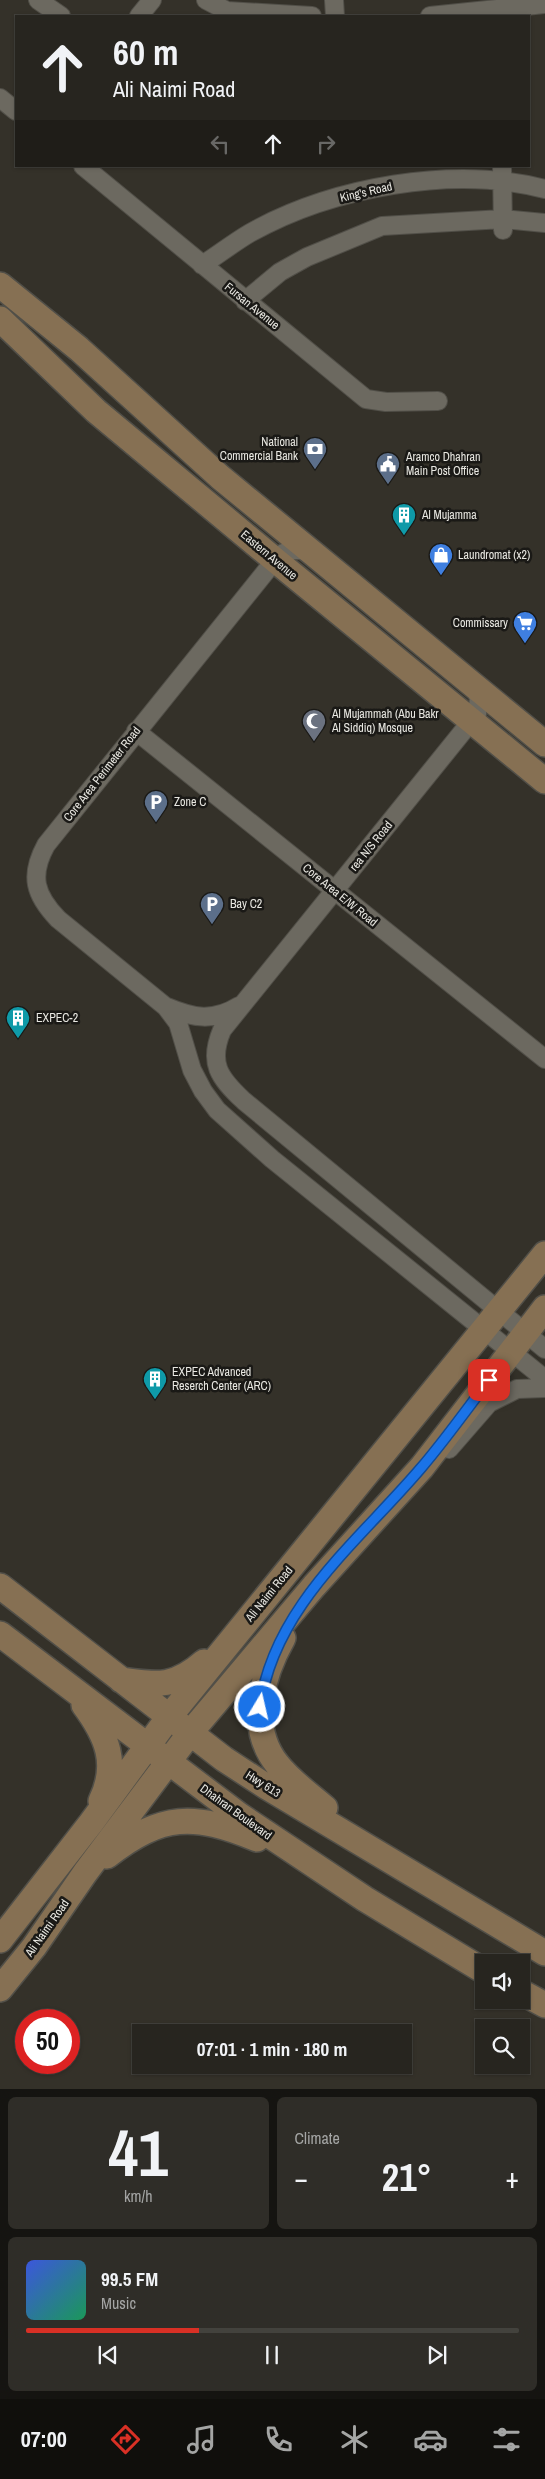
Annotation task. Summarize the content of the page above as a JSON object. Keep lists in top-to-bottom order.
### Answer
{
  "streets": {
    "main road": [
      "Eastern Avenue",
      "Ali Naimi Road",
      "Hwy 613",
      "Dhahran Boulevard"
    ],
    "street": [
      "King's Road",
      "Fursan Avenue",
      "Core Area Perimeter Road",
      "rea N/S Road",
      "Core Area E/W Road"
    ]
  },
  "crossings": [
    ["King's Road", "Fursan Avenue"],
    ["Eastern Avenue", "Core Area Perimeter Road"],
    ["Eastern Avenue", "rea N/S Road"],
    ["Core Area Perimeter Road", "Core Area E/W Road"],
    ["rea N/S Road", "Core Area E/W Road"],
    ["rea N/S Road", "Ali Naimi Road"],
    ["Ali Naimi Road", "Hwy 613"],
    ["Ali Naimi Road", "Dhahran Boulevard"]
  ],
  "places": {
    "bank": ["National Commercial Bank"],
    "public building": ["Aramco Dhahran Main Post Office"],
    "building": ["Al Mujamma", "EXPEC-2", "EXPEC Advanced Reserch Center (ARC)"],
    "shop": ["Laundromat (x2)"],
    "supermarket": ["Commissary"],
    "mosque": ["Al Mujammah (Abu Bakr Al Siddiq) Mosque"],
    "parking": ["Zone C", "Bay C2"]
  },
  "page": {
    "turn": ["60 m", "Ali Naimi Road"],
    "limit": "50",
    "trip": "07:01 · 1 min · 180 m",
    "tile": [
      ["41", "km/h"],
      "Climate"
    ],
    "heat": ["−", "21°", "+"],
    "song": ["99.5 FM", "Music"],
    "tabs": "07:00"
  }
}
